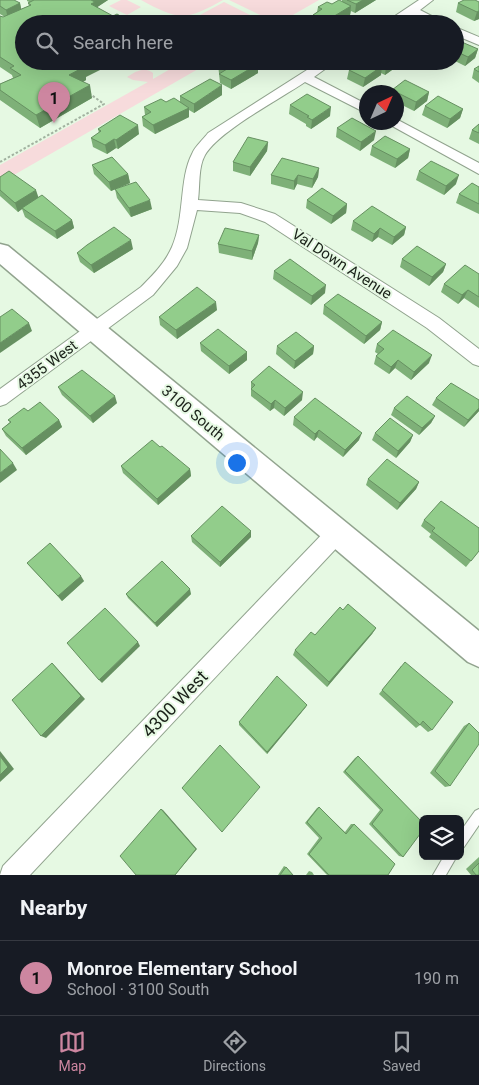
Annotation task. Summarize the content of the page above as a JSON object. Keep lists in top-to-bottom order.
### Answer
{
  "streets": {
    "main road": ["3100 South"],
    "street": ["Val Down Avenue", "4355 West", "4300 West"]
  },
  "crossings": [
    ["Val Down Avenue", "4355 West"],
    ["4355 West", "3100 South"],
    ["3100 South", "4300 West"]
  ],
  "north": "top right",
  "page": {
    "search": "Search here",
    "pins": "1",
    "heading": "Nearby",
    "list": [
      {
        "mark": "1",
        "name": "Monroe Elementary School",
        "note": "School · 3100 South",
        "value": "190 m"
      }
    ],
    "nav": ["Map", "Directions", "Saved"]
  }
}
